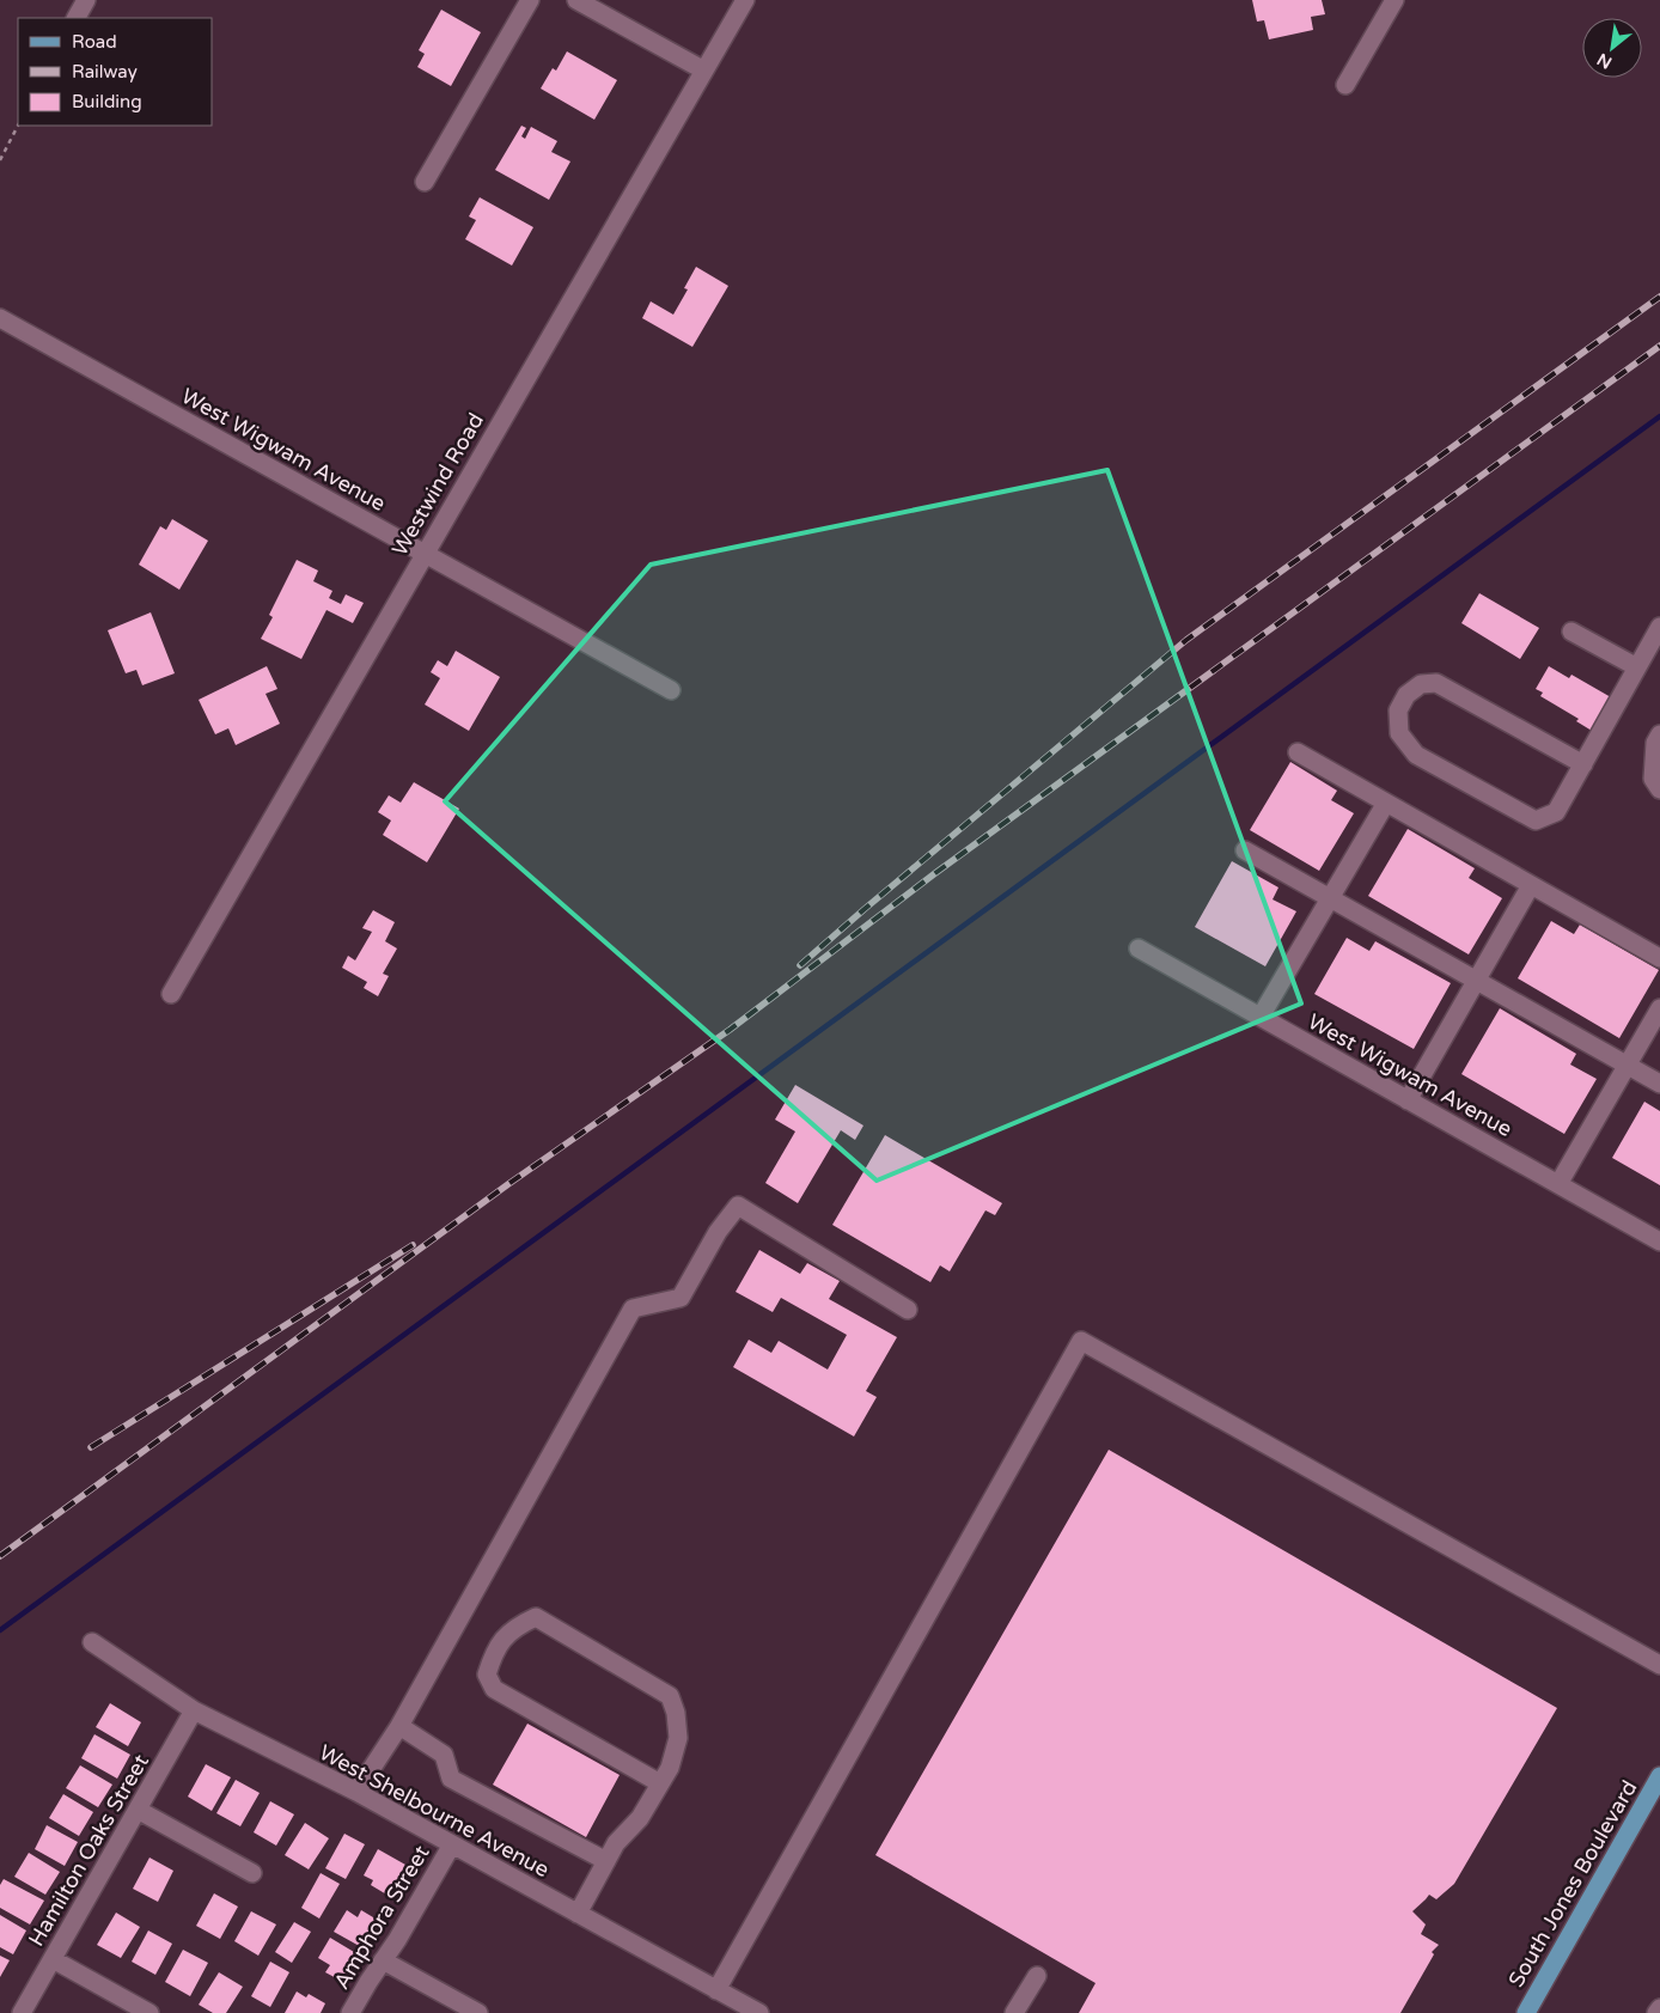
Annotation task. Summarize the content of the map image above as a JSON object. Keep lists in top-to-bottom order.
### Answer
{
  "streets": {
    "main road": ["South Jones Boulevard"],
    "street": [
      "West Wigwam Avenue",
      "Westwind Road",
      "West Shelbourne Avenue",
      "Hamilton Oaks Street",
      "Amphora Street"
    ]
  },
  "crossings": [
    ["West Wigwam Avenue", "Westwind Road"],
    ["West Shelbourne Avenue", "Hamilton Oaks Street"],
    ["West Shelbourne Avenue", "Amphora Street"]
  ],
  "legend": ["Road", "Railway", "Building"],
  "north": "bottom left"
}
